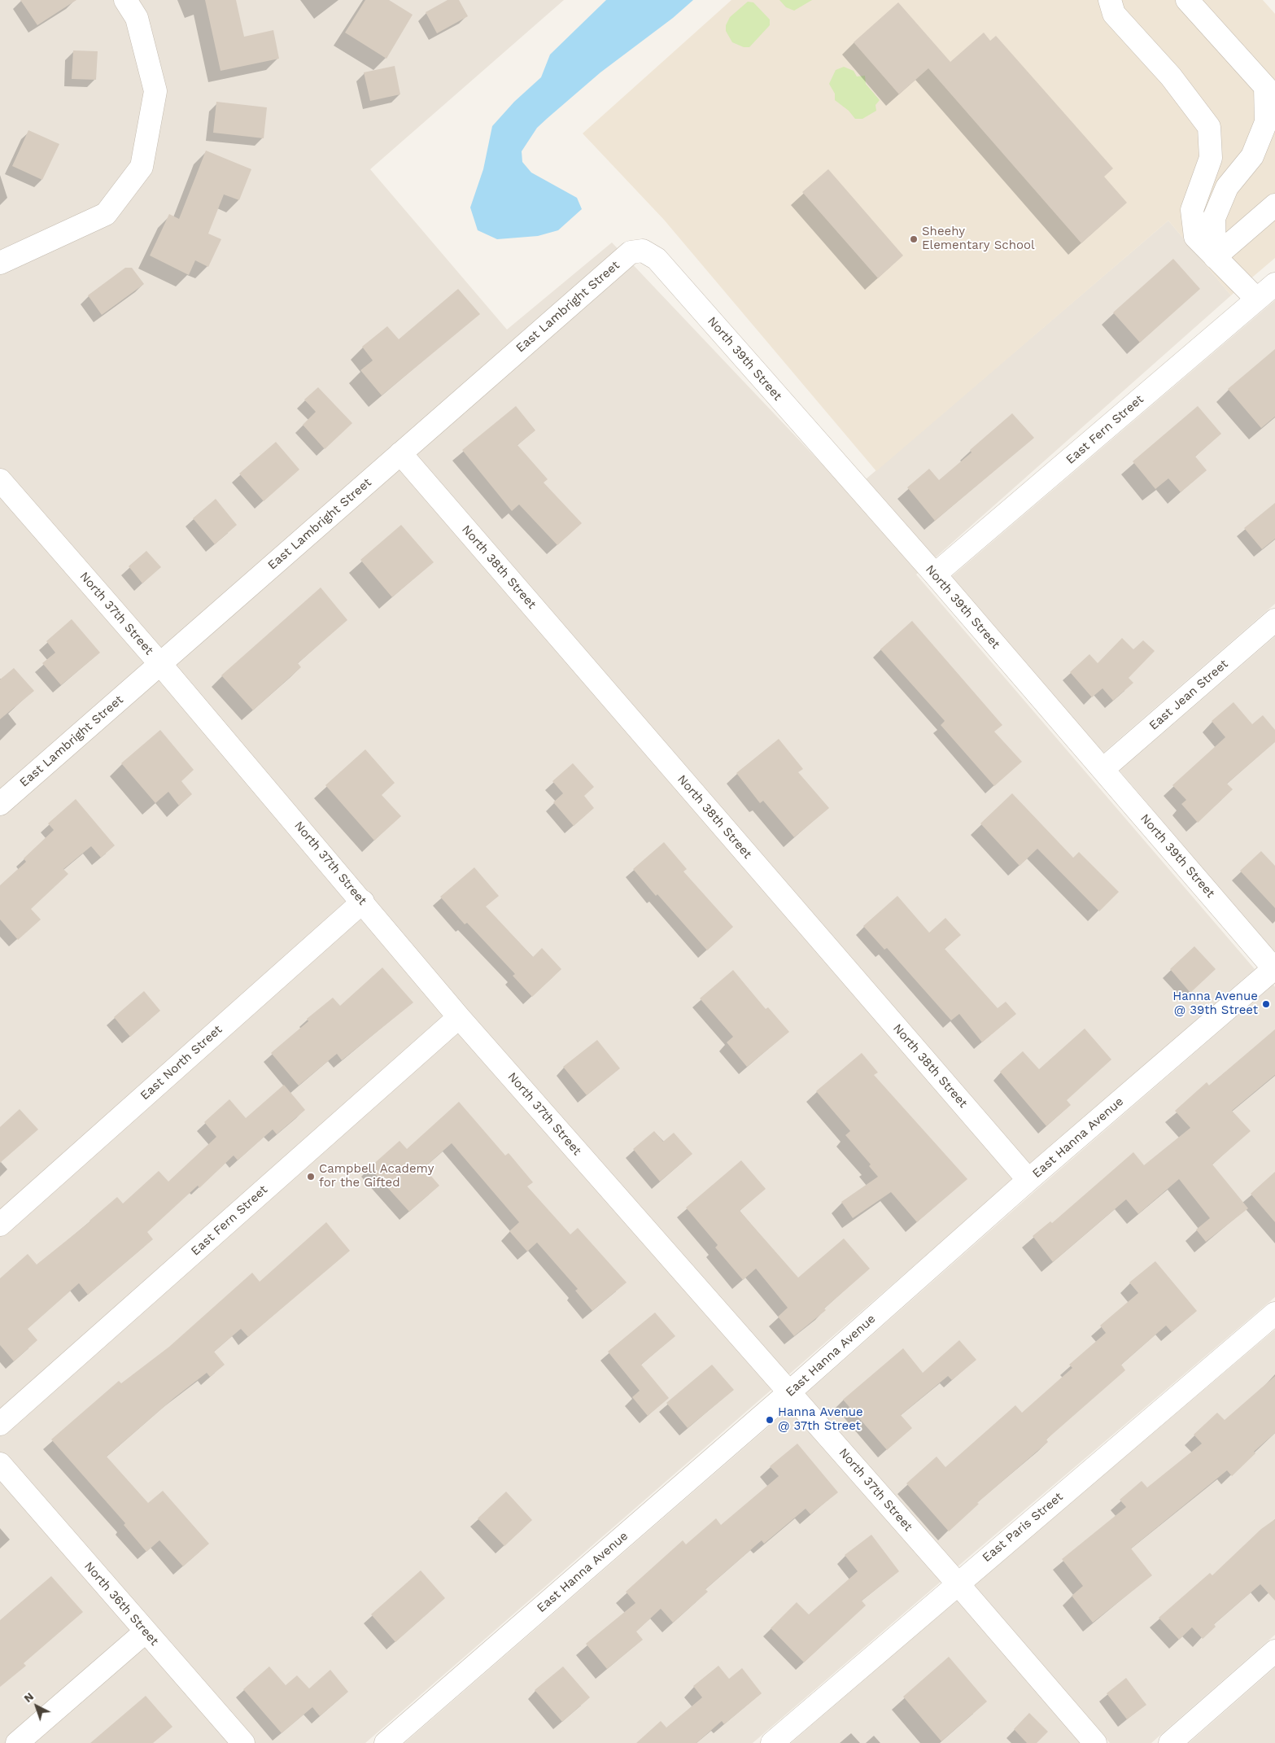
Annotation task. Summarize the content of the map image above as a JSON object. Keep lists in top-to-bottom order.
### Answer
{
  "streets": {
    "street": [
      "East Lambright Street",
      "North 39th Street",
      "East Fern Street",
      "North 38th Street",
      "North 37th Street",
      "East Jean Street",
      "East North Street",
      "East Hanna Avenue",
      "East Paris Street",
      "North 36th Street"
    ]
  },
  "crossings": [
    ["East Lambright Street", "North 39th Street"],
    ["East Lambright Street", "North 38th Street"],
    ["East Lambright Street", "North 37th Street"],
    ["North 39th Street", "East Fern Street"],
    ["North 39th Street", "East Jean Street"],
    ["North 39th Street", "East Hanna Avenue"],
    ["East Fern Street", "North 37th Street"],
    ["North 38th Street", "East Hanna Avenue"],
    ["North 37th Street", "East North Street"],
    ["North 37th Street", "East Hanna Avenue"],
    ["North 37th Street", "East Paris Street"]
  ],
  "places": [
    "Sheehy Elementary School",
    "Hanna Avenue @ 39th Street",
    "Campbell Academy for the Gifted",
    "Hanna Avenue @ 37th Street"
  ],
  "north": "top left"
}
